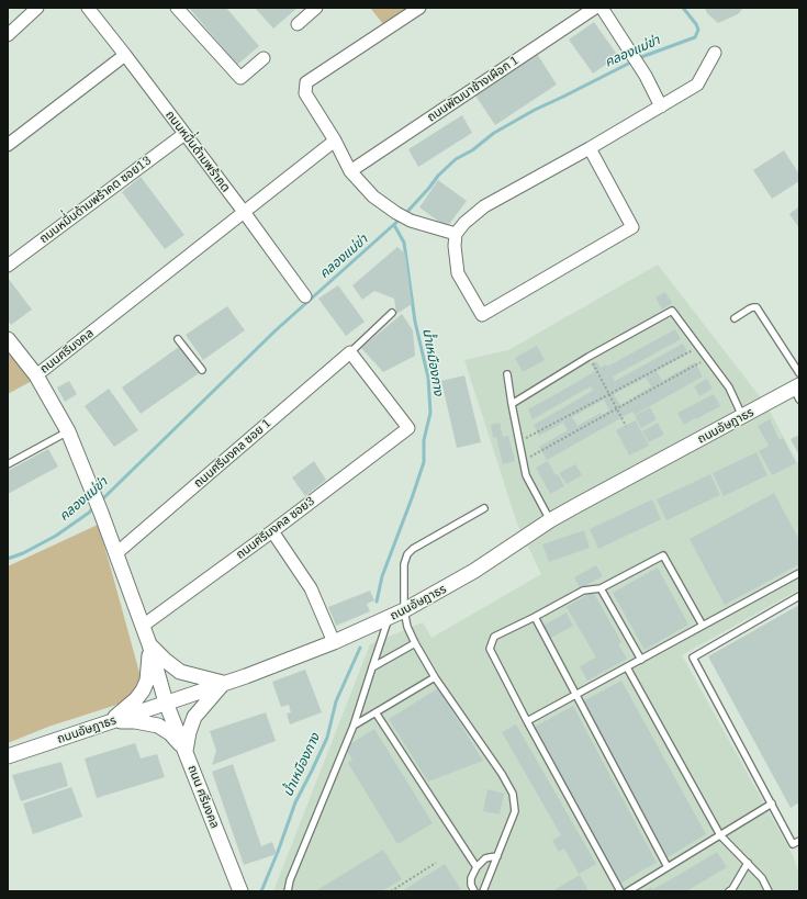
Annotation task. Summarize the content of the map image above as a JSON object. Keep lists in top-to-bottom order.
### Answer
{
  "streets": {
    "street": [
      "ถนนพัฒนาช้างเผือก 1",
      "ถนนหมื่่นด้ามพร้าคต",
      "ถนนหมื่่นด้ามพร้าคต ซอย13",
      "ถนนศรีมงคล",
      "ถนนอัษฎาธร",
      "ถนนศรีมงคล ซอย 1",
      "ถนนศรีมงคล ซอย3",
      "ถนน ศรีมงคล"
    ]
  },
  "crossings": [
    ["ถนนหมื่่นด้ามพร้าคต", "ถนนหมื่่นด้ามพร้าคต ซอย13"],
    ["ถนนหมื่่นด้ามพร้าคต", "ถนนศรีมงคล"],
    ["ถนนศรีมงคล", "ถนนอัษฎาธร"],
    ["ถนนศรีมงคล", "ถนนศรีมงคล ซอย 1"],
    ["ถนนศรีมงคล", "ถนนศรีมงคล ซอย3"],
    ["ถนนศรีมงคล", "ถนน ศรีมงคล"],
    ["ถนนอัษฎาธร", "ถนน ศรีมงคล"],
    ["ถนนศรีมงคล ซอย 1", "ถนนศรีมงคล ซอย3"]
  ],
  "water": ["คลองแม่ข่า", "น้ำเหมืองกาง"]
}
